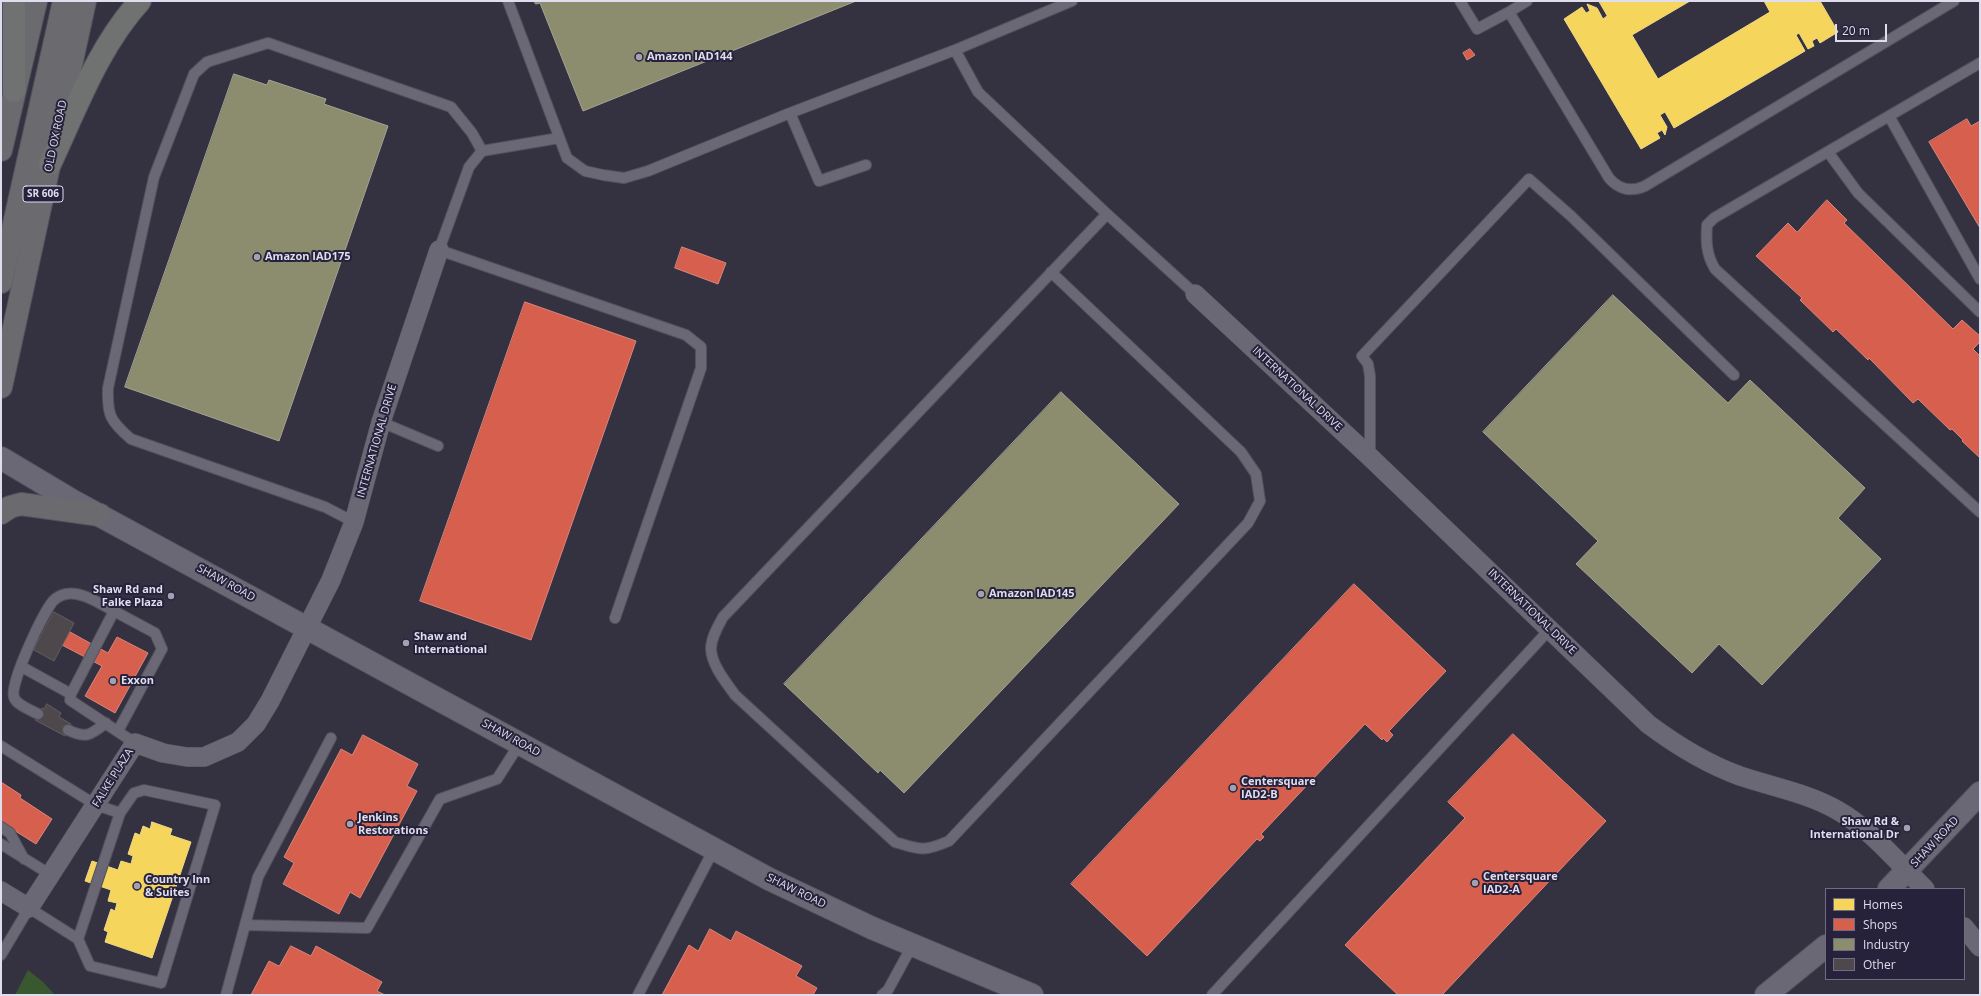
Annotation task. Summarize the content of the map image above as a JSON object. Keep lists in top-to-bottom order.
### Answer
{
  "streets": {
    "main road": ["OLD OX ROAD", "SR 606", "SHAW ROAD"],
    "street": ["INTERNATIONAL DRIVE", "FALKE PLAZA"]
  },
  "crossings": [
    ["INTERNATIONAL DRIVE", "SHAW ROAD"],
    ["INTERNATIONAL DRIVE", "FALKE PLAZA"],
    ["SHAW ROAD", "FALKE PLAZA"]
  ],
  "places": [
    "Amazon IAD144",
    "Amazon IAD175",
    "Amazon IAD145",
    "Shaw Rd and Falke Plaza",
    "Shaw and International",
    "Exxon",
    "Centersquare IAD2-B",
    "Jenkins Restorations",
    "Shaw Rd & International Dr",
    "Centersquare IAD2-A",
    "Country Inn & Suites"
  ],
  "legend": [
    "Homes",
    "Shops",
    "Industry",
    "Other"
  ],
  "scale_bar": "20 m"
}
